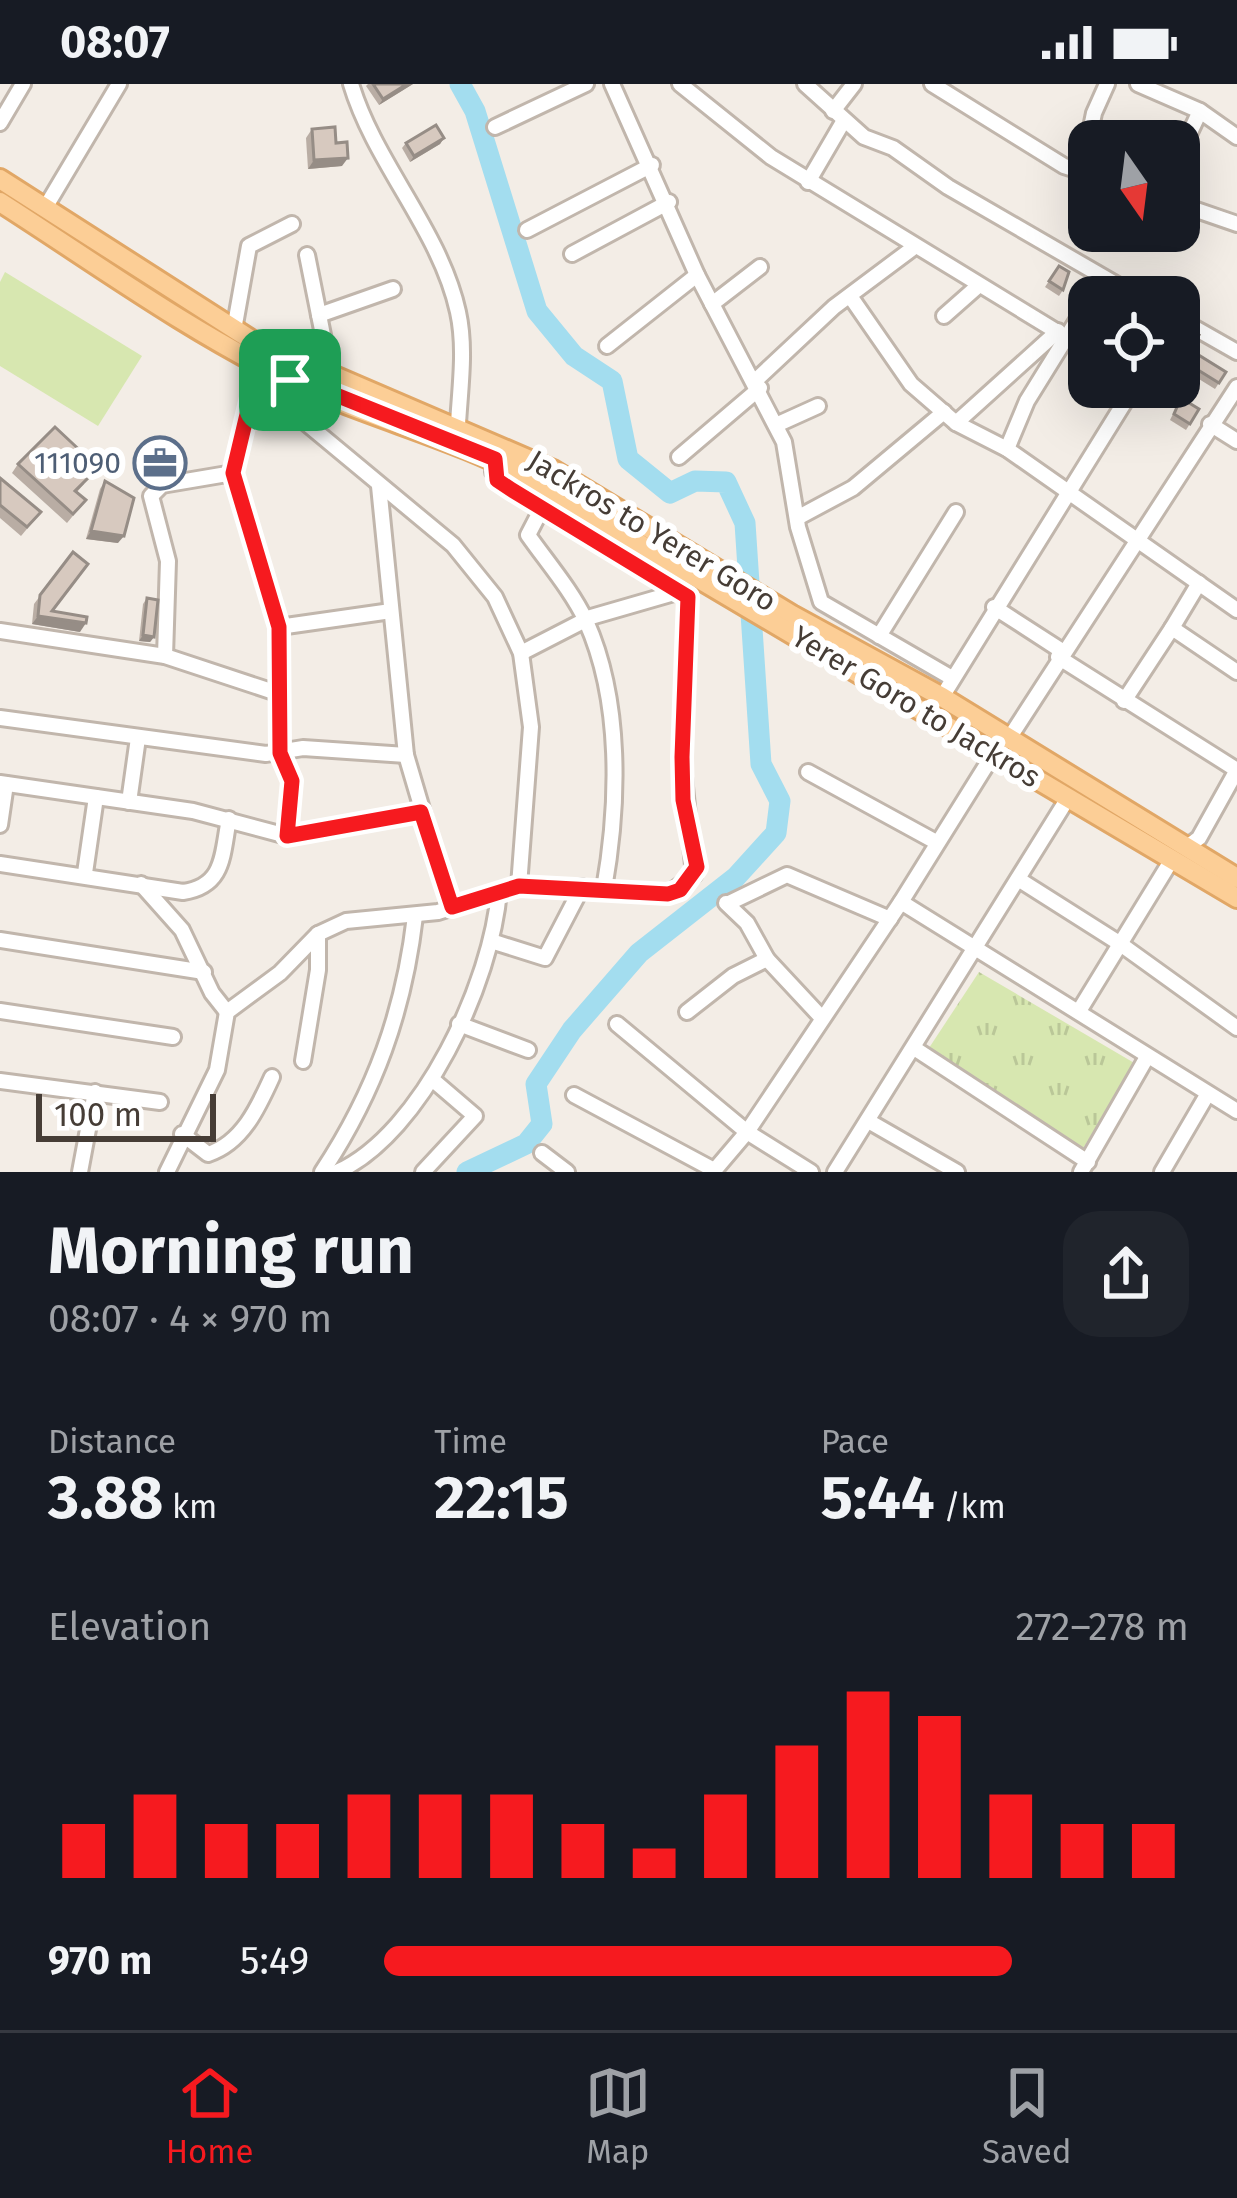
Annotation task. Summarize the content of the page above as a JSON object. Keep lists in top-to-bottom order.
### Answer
{
  "streets": {
    "main road": ["Jackros to Yerer Goro", "Yerer Goro to Jackros"]
  },
  "crossings": [
    ["Jackros to Yerer Goro", "Yerer Goro to Jackros"]
  ],
  "places": {
    "office": ["111090"]
  },
  "scale_bar": "100 m",
  "north": "bottom",
  "page": {
    "status": "08:07",
    "scale": "100 m",
    "heading": ["Morning run", "08:07 · 4 × 970 m"],
    "stats": [
      ["Distance", "3.88 km"],
      ["Time", "22:15"],
      ["Pace", "5:44 /km"]
    ],
    "chart": ["Elevation", "272–278 m"],
    "list": [
      {
        "name": "970 m",
        "note": "5:49"
      }
    ],
    "tabs": ["Home", "Map", "Saved"]
  }
}
